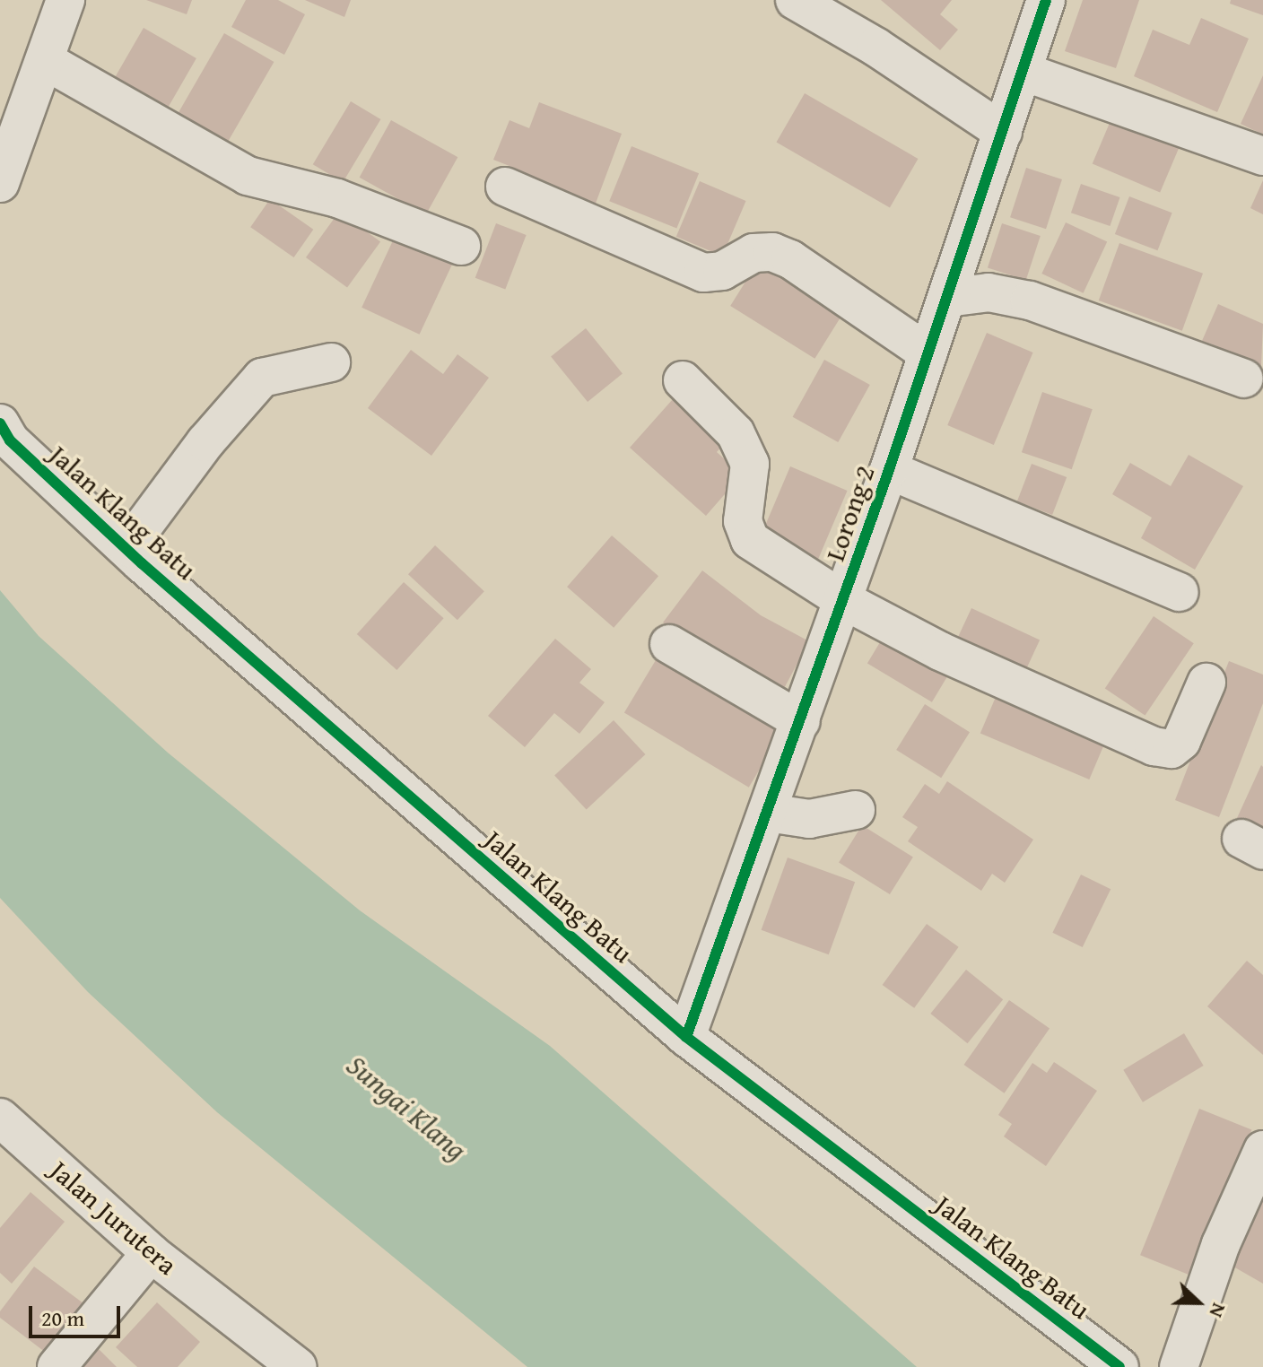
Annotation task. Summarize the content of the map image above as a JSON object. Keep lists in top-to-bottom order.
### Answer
{
  "streets": {
    "street": ["Jalan Klang Batu", "Lorong 2", "Jalan Jurutera"]
  },
  "crossings": [
    ["Jalan Klang Batu", "Lorong 2"]
  ],
  "water": ["Sungai Klang"],
  "scale_bar": "20 m",
  "north": "right"
}
